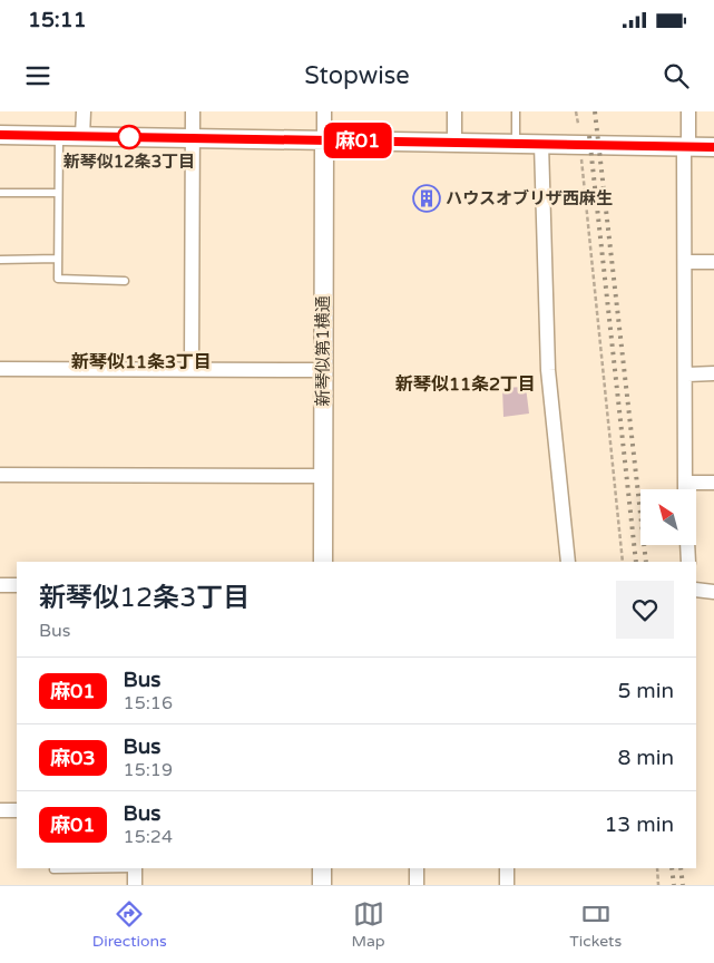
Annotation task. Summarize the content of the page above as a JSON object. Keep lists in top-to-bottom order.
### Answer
{
  "streets": {
    "street": ["新琴似第1横通"]
  },
  "districts": ["新琴似11条3丁目", "新琴似11条2丁目"],
  "places": {
    "other": ["新琴似12条3丁目"],
    "building": ["ハウスオブリザ西麻生"]
  },
  "lines": ["bus line 麻01"],
  "north": "top left",
  "page": {
    "status": "15:11",
    "header": "Stopwise",
    "on_map": "麻01",
    "heading": ["新琴似12条3丁目", "Bus"],
    "list": [
      {
        "mark": "麻01",
        "name": "Bus",
        "note": "15:16",
        "value": "5 min"
      },
      {
        "mark": "麻03",
        "name": "Bus",
        "note": "15:19",
        "value": "8 min"
      },
      {
        "mark": "麻01",
        "name": "Bus",
        "note": "15:24",
        "value": "13 min"
      }
    ],
    "tabs": ["Directions", "Map", "Tickets"]
  }
}
